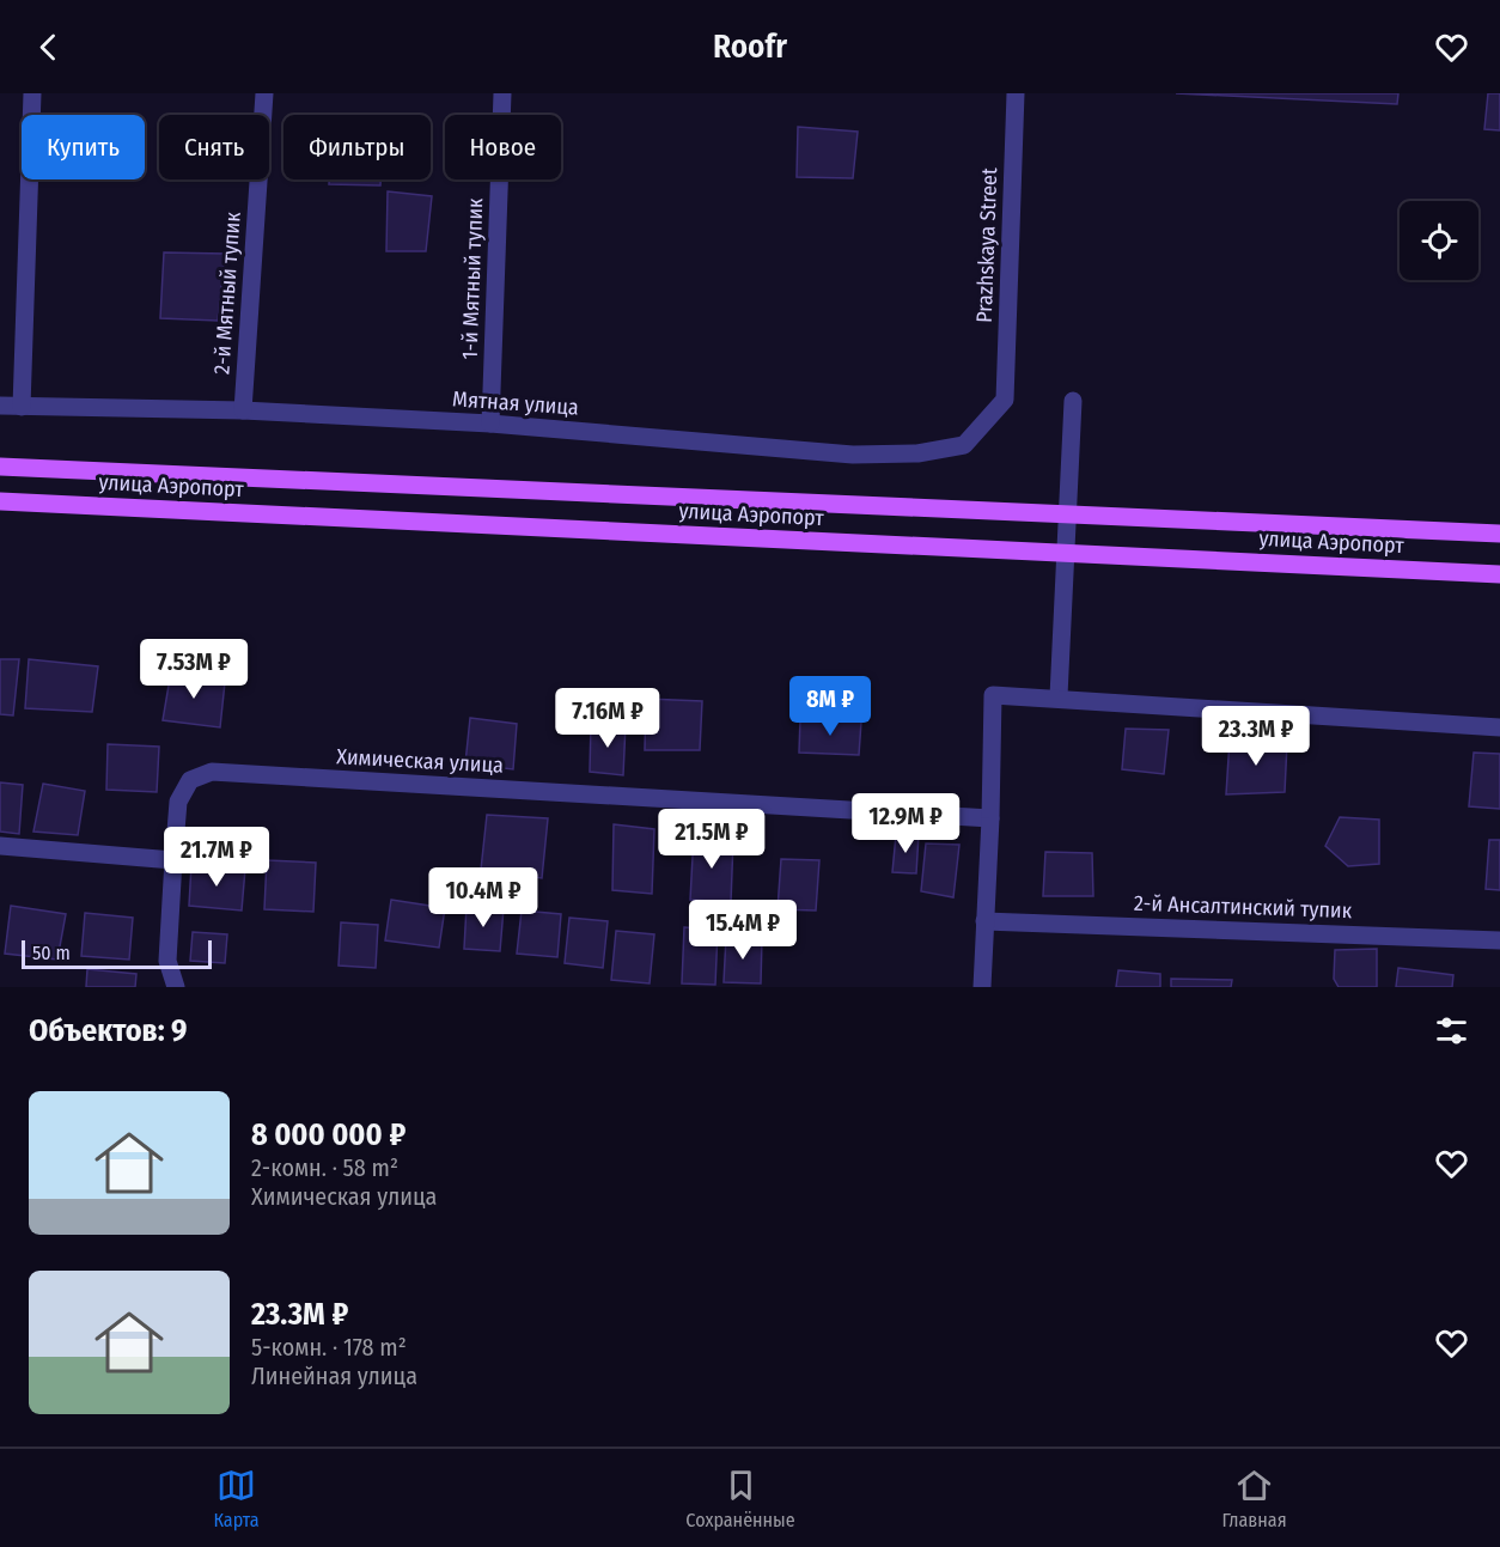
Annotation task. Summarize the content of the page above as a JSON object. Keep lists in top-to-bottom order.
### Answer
{
  "streets": {
    "main road": ["улица Аэропорт"],
    "street": [
      "Prazhskaya Street",
      "1-й Мятный тупик",
      "2-й Мятный тупик",
      "Мятная улица",
      "Химическая улица",
      "2-й Ансалтинский тупик"
    ]
  },
  "crossings": [
    ["Prazhskaya Street", "Мятная улица"],
    ["1-й Мятный тупик", "Мятная улица"],
    ["2-й Мятный тупик", "Мятная улица"]
  ],
  "scale_bar": "50 m",
  "page": {
    "header": "Roofr",
    "chip": [
      "Купить",
      "Снять",
      "Фильтры",
      "Новое"
    ],
    "price": [
      "7.53M ₽",
      "8M ₽",
      "7.16M ₽",
      "23.3M ₽",
      "12.9M ₽",
      "21.5M ₽",
      "21.7M ₽",
      "10.4M ₽",
      "15.4M ₽"
    ],
    "scale": "50 m",
    "heading": "Объектов: 9",
    "list": [
      {
        "name": "8 000 000 ₽",
        "note": "2-комн. · 58 m² · Химическая улица"
      },
      {
        "name": "23.3M ₽",
        "note": "5-комн. · 178 m² · Линейная улица"
      }
    ],
    "tabs": ["Карта", "Сохранённые", "Главная"]
  }
}
